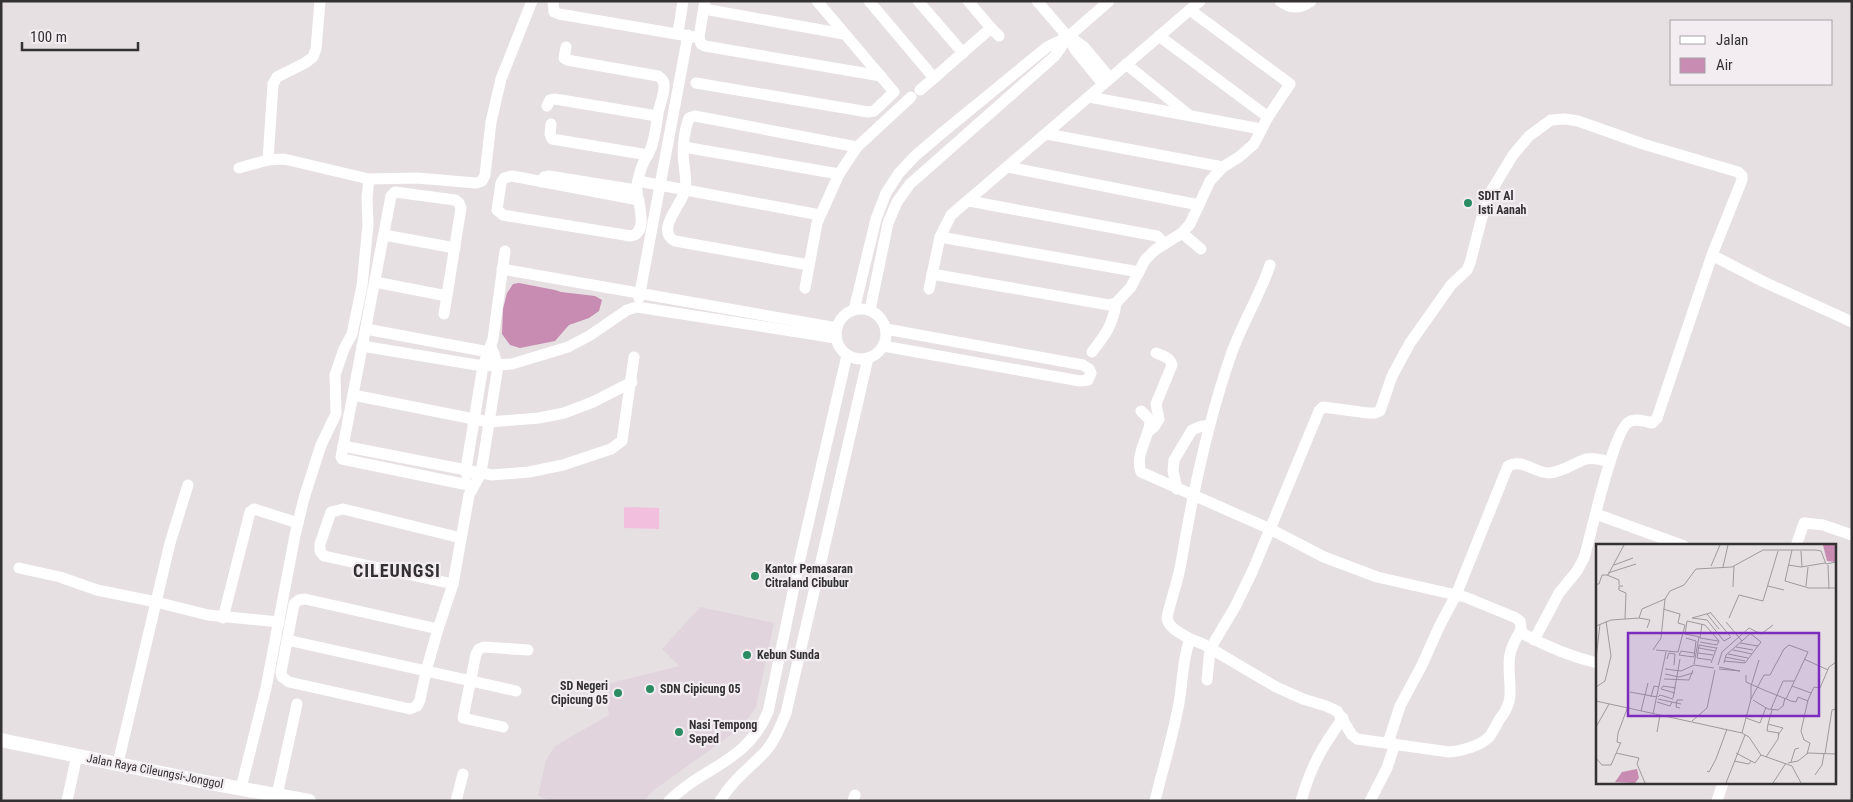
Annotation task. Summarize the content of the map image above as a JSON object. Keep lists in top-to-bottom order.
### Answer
{
  "streets": {
    "main road": ["Jalan Raya Cileungsi-Jonggol"]
  },
  "districts": ["CILEUNGSI"],
  "places": [
    "SDIT Al Isti Aanah",
    "Kantor Pemasaran Citraland Cibubur",
    "Kebun Sunda",
    "SDN Cipicung 05",
    "SD Negeri Cipicung 05",
    "Nasi Tempong Seped"
  ],
  "legend": ["Jalan", "Air"],
  "scale_bar": "100 m"
}
